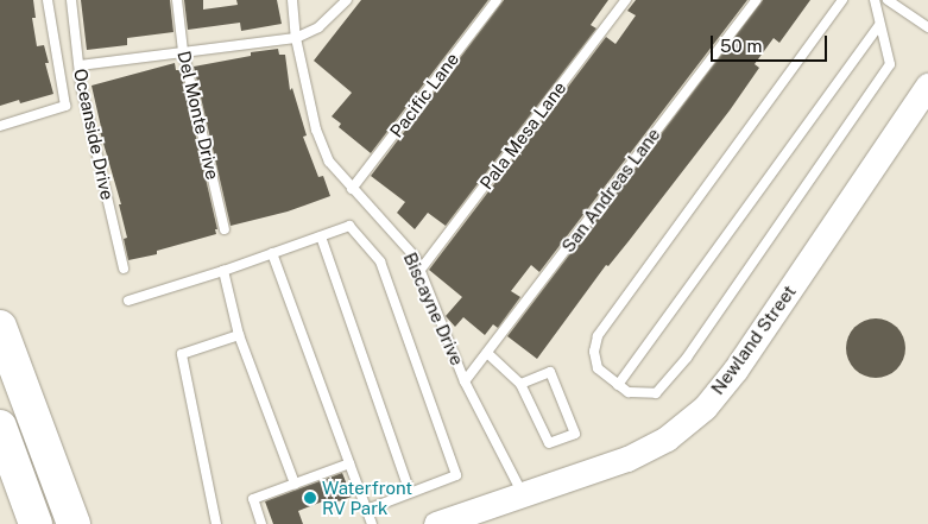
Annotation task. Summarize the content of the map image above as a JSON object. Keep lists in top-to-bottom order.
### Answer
{
  "streets": {
    "street": ["Newland Street"],
    "lane": [
      "Pacific Lane",
      "Del Monte Drive",
      "Oceanside Drive",
      "Pala Mesa Lane",
      "San Andreas Lane",
      "Biscayne Drive"
    ]
  },
  "crossings": [
    ["Pacific Lane", "Biscayne Drive"],
    ["Pala Mesa Lane", "Biscayne Drive"],
    ["San Andreas Lane", "Biscayne Drive"],
    ["Biscayne Drive", "Newland Street"]
  ],
  "places": ["Waterfront RV Park"],
  "scale_bar": "50 m"
}
